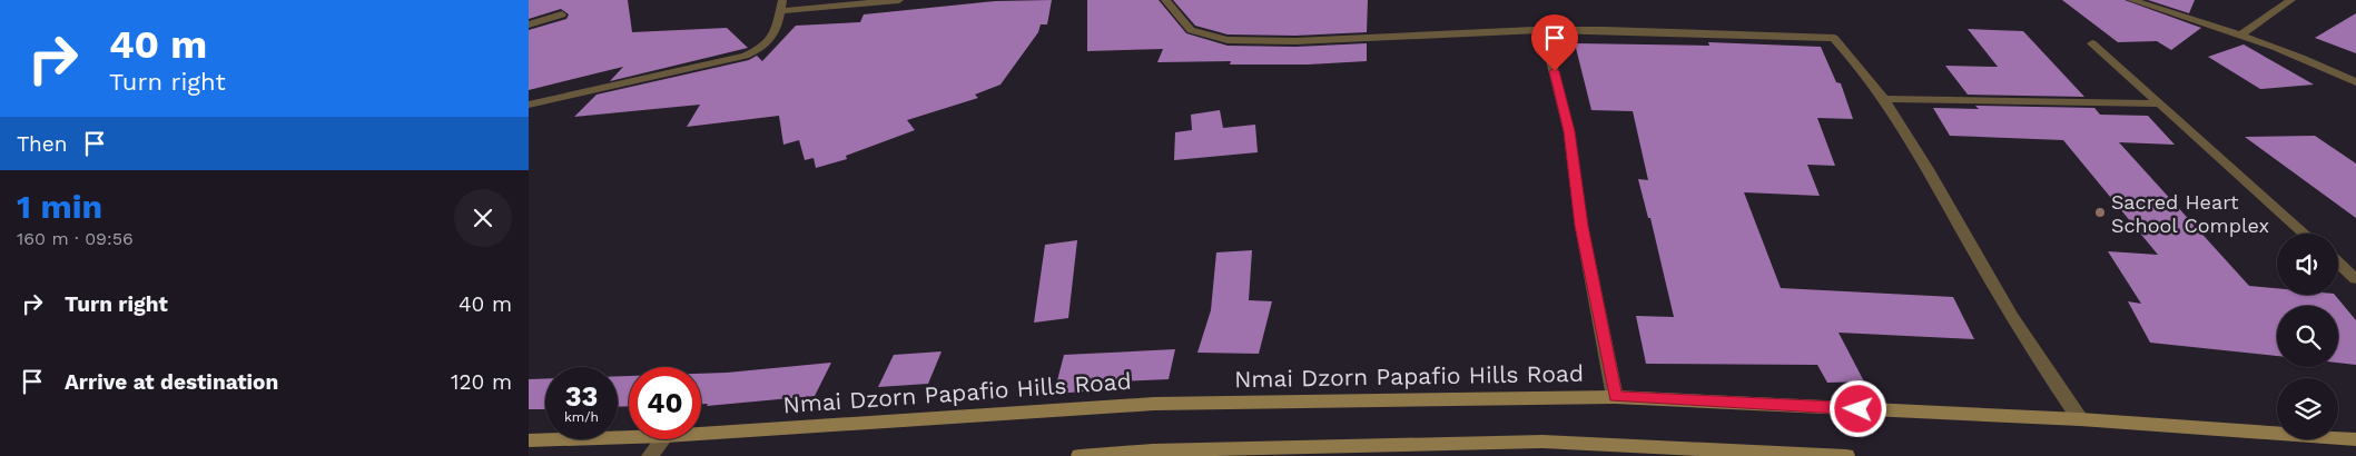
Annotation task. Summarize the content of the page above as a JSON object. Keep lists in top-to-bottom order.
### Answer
{
  "streets": {
    "street": ["Nmai Dzorn Papafio Hills Road"]
  },
  "places": ["Sacred Heart School Complex"],
  "page": {
    "turn": ["40 m", "Turn right"],
    "then": "Then",
    "heading": ["1 min", "160 m · 09:56"],
    "list": [
      {
        "name": "Turn right",
        "value": "40 m"
      },
      {
        "name": "Arrive at destination",
        "value": "120 m"
      }
    ],
    "speed": "33 km/h",
    "limit": "40"
  }
}
